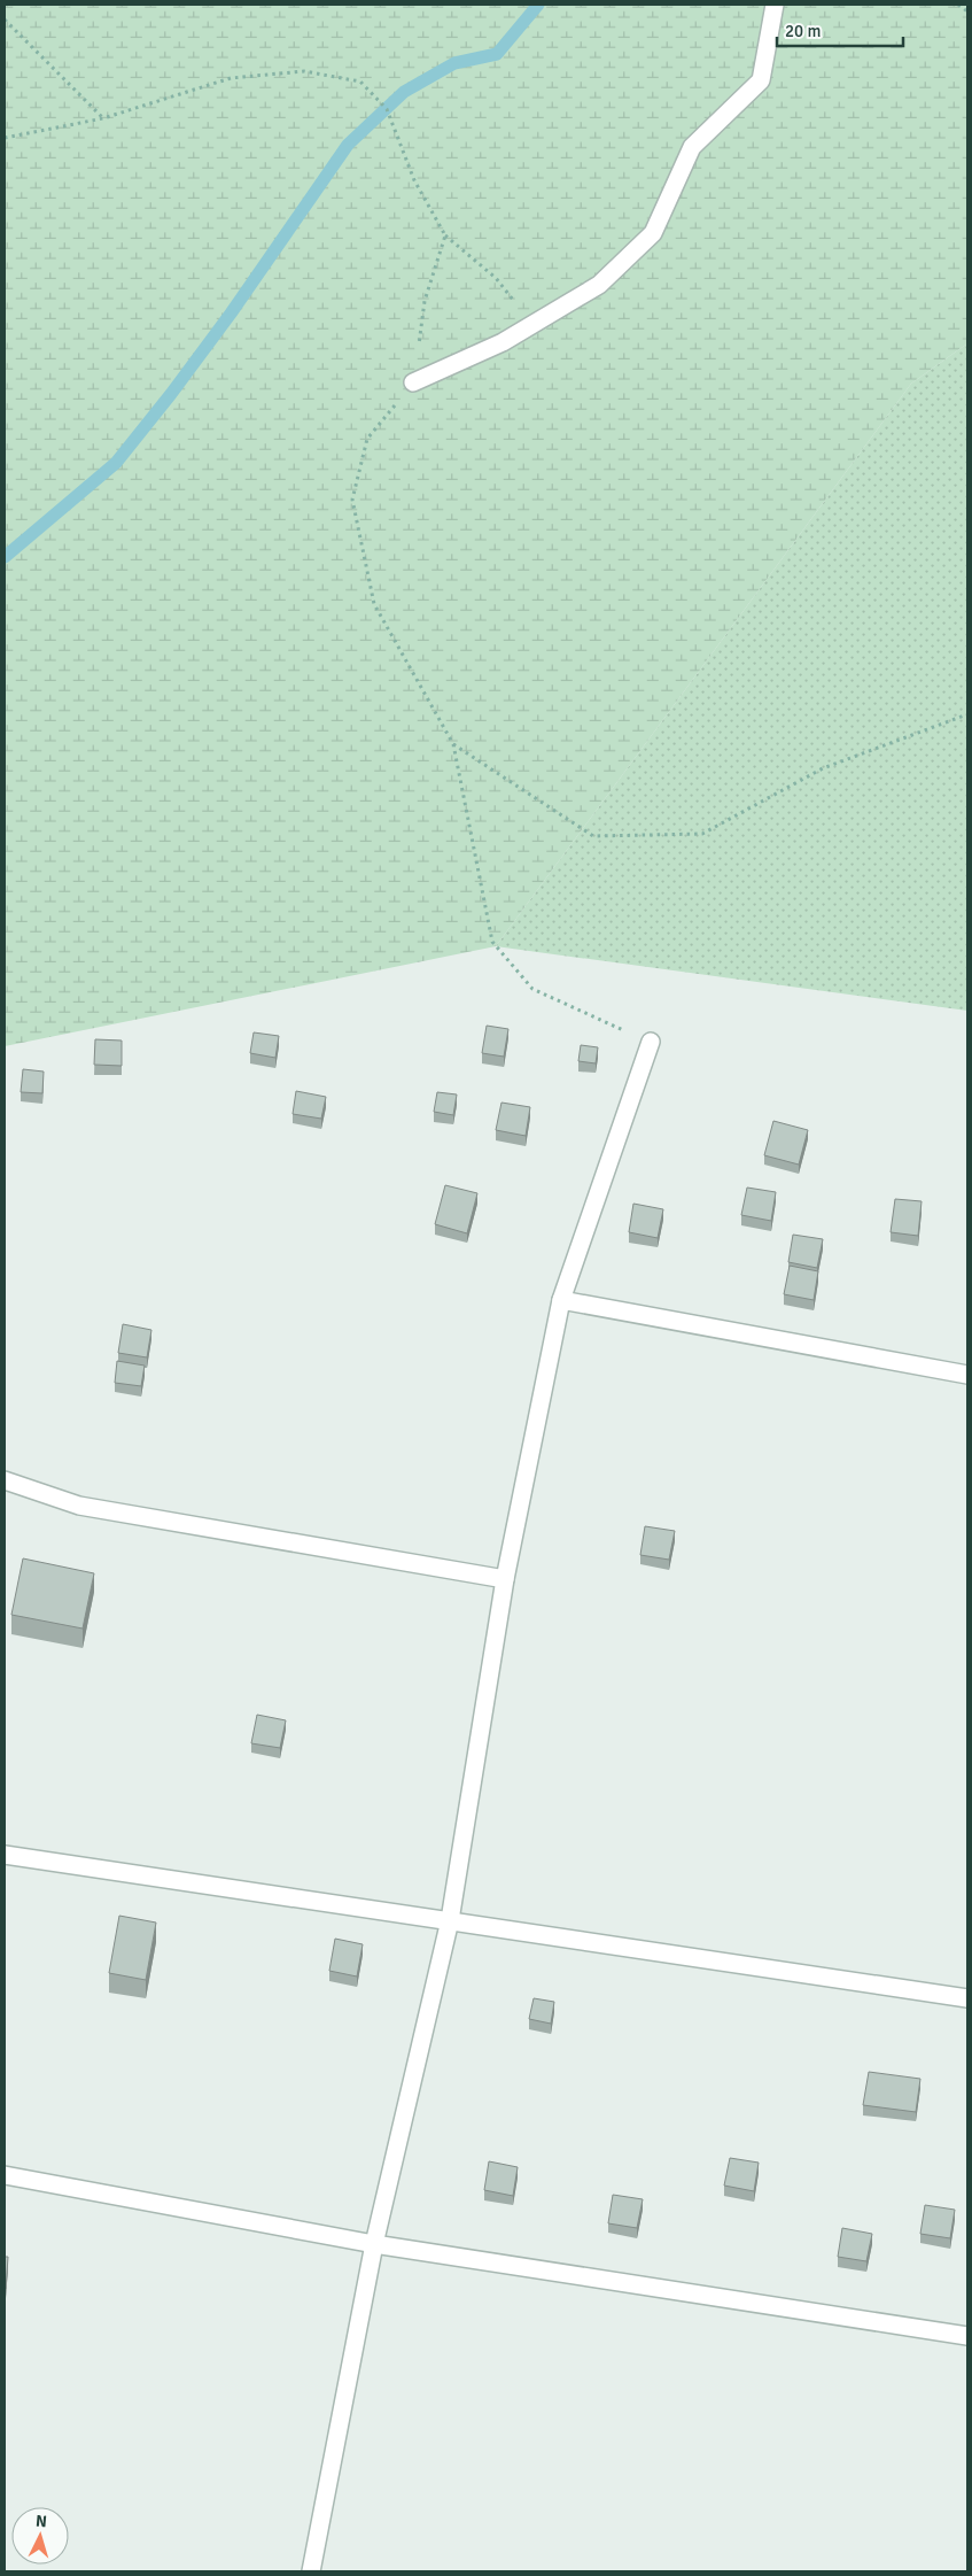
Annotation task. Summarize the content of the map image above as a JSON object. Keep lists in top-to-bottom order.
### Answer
{
  "scale_bar": "20 m",
  "north": "top"
}
